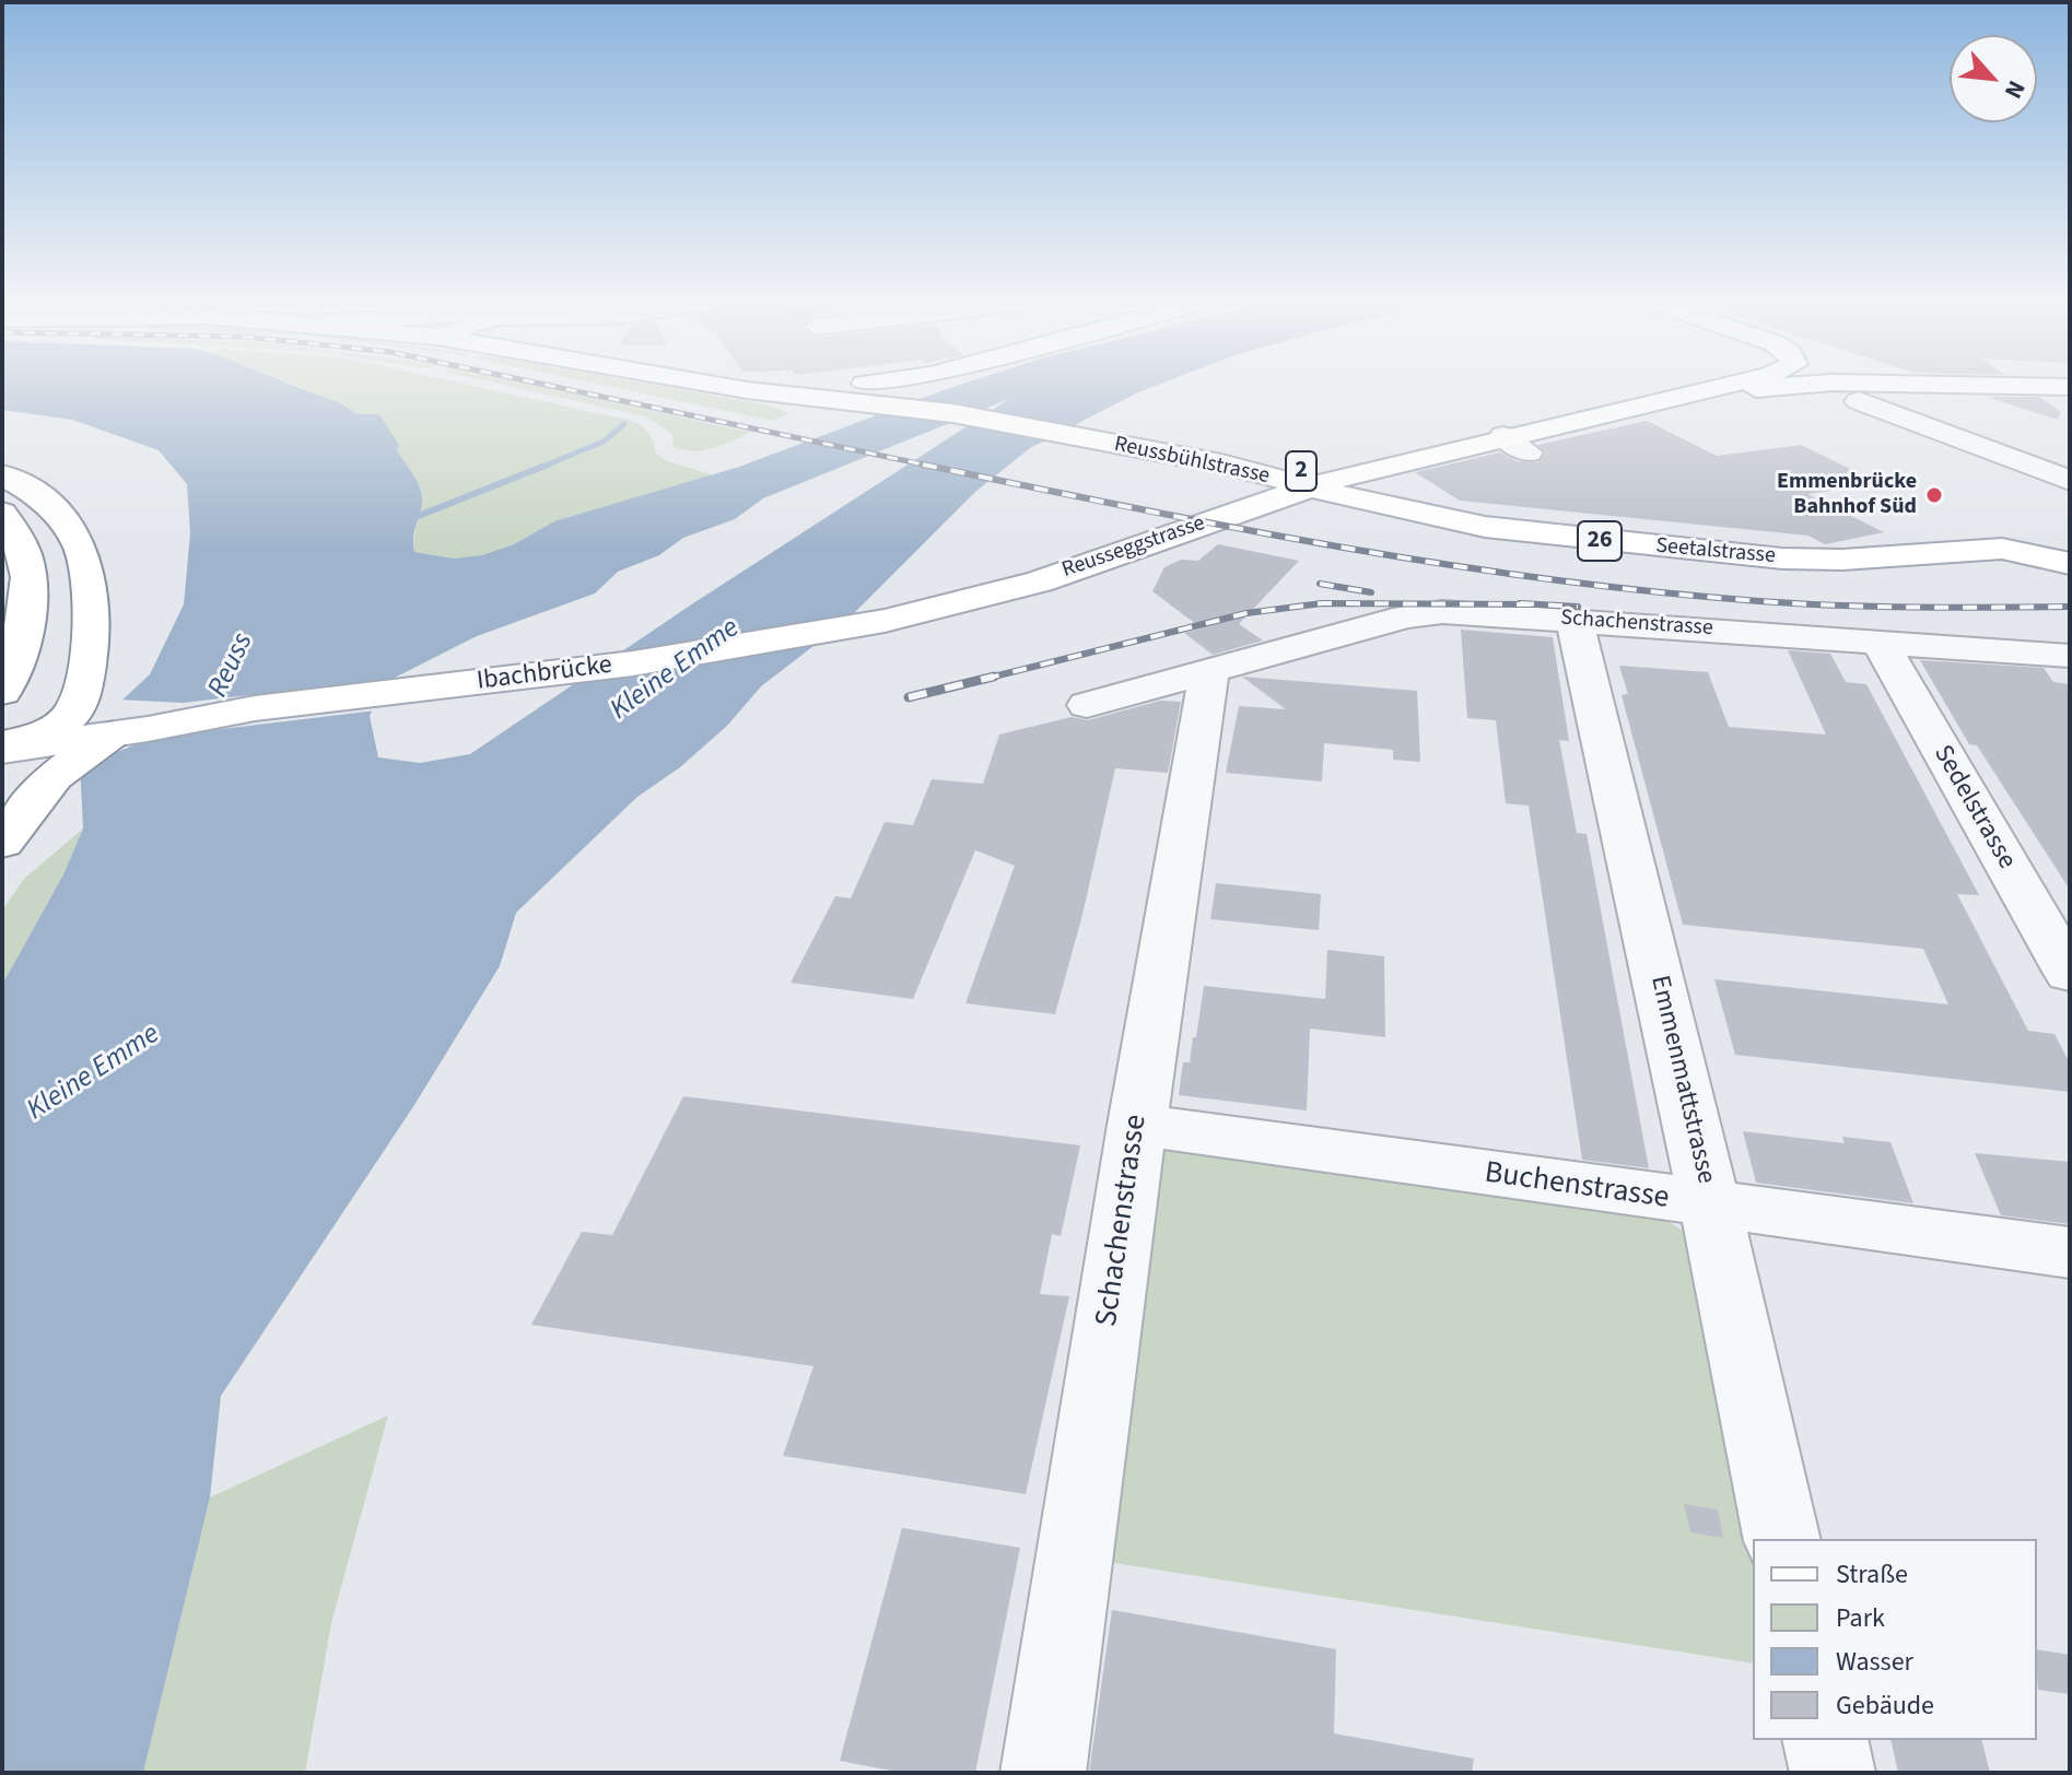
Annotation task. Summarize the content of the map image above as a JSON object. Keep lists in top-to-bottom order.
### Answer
{
  "streets": {
    "main road": [
      "Reussbühlstrasse",
      "2",
      "26",
      "Reusseggstrasse",
      "Seetalstrasse",
      "Ibachbrücke"
    ],
    "street": [
      "Schachenstrasse",
      "Sedelstrasse",
      "Emmenmattstrasse",
      "Buchenstrasse"
    ]
  },
  "crossings": [
    ["Reussbühlstrasse", "2"],
    ["Reussbühlstrasse", "Reusseggstrasse"],
    ["Reussbühlstrasse", "Seetalstrasse"],
    ["2", "Reusseggstrasse"],
    ["Reusseggstrasse", "Seetalstrasse"],
    ["Reusseggstrasse", "Ibachbrücke"],
    ["Schachenstrasse", "Sedelstrasse"],
    ["Schachenstrasse", "Emmenmattstrasse"],
    ["Schachenstrasse", "Buchenstrasse"],
    ["Emmenmattstrasse", "Buchenstrasse"]
  ],
  "water": ["Reuss", "Kleine Emme"],
  "places": ["Emmenbrücke Bahnhof Süd"],
  "legend": [
    "Straße",
    "Park",
    "Wasser",
    "Gebäude"
  ],
  "north": "bottom right"
}
